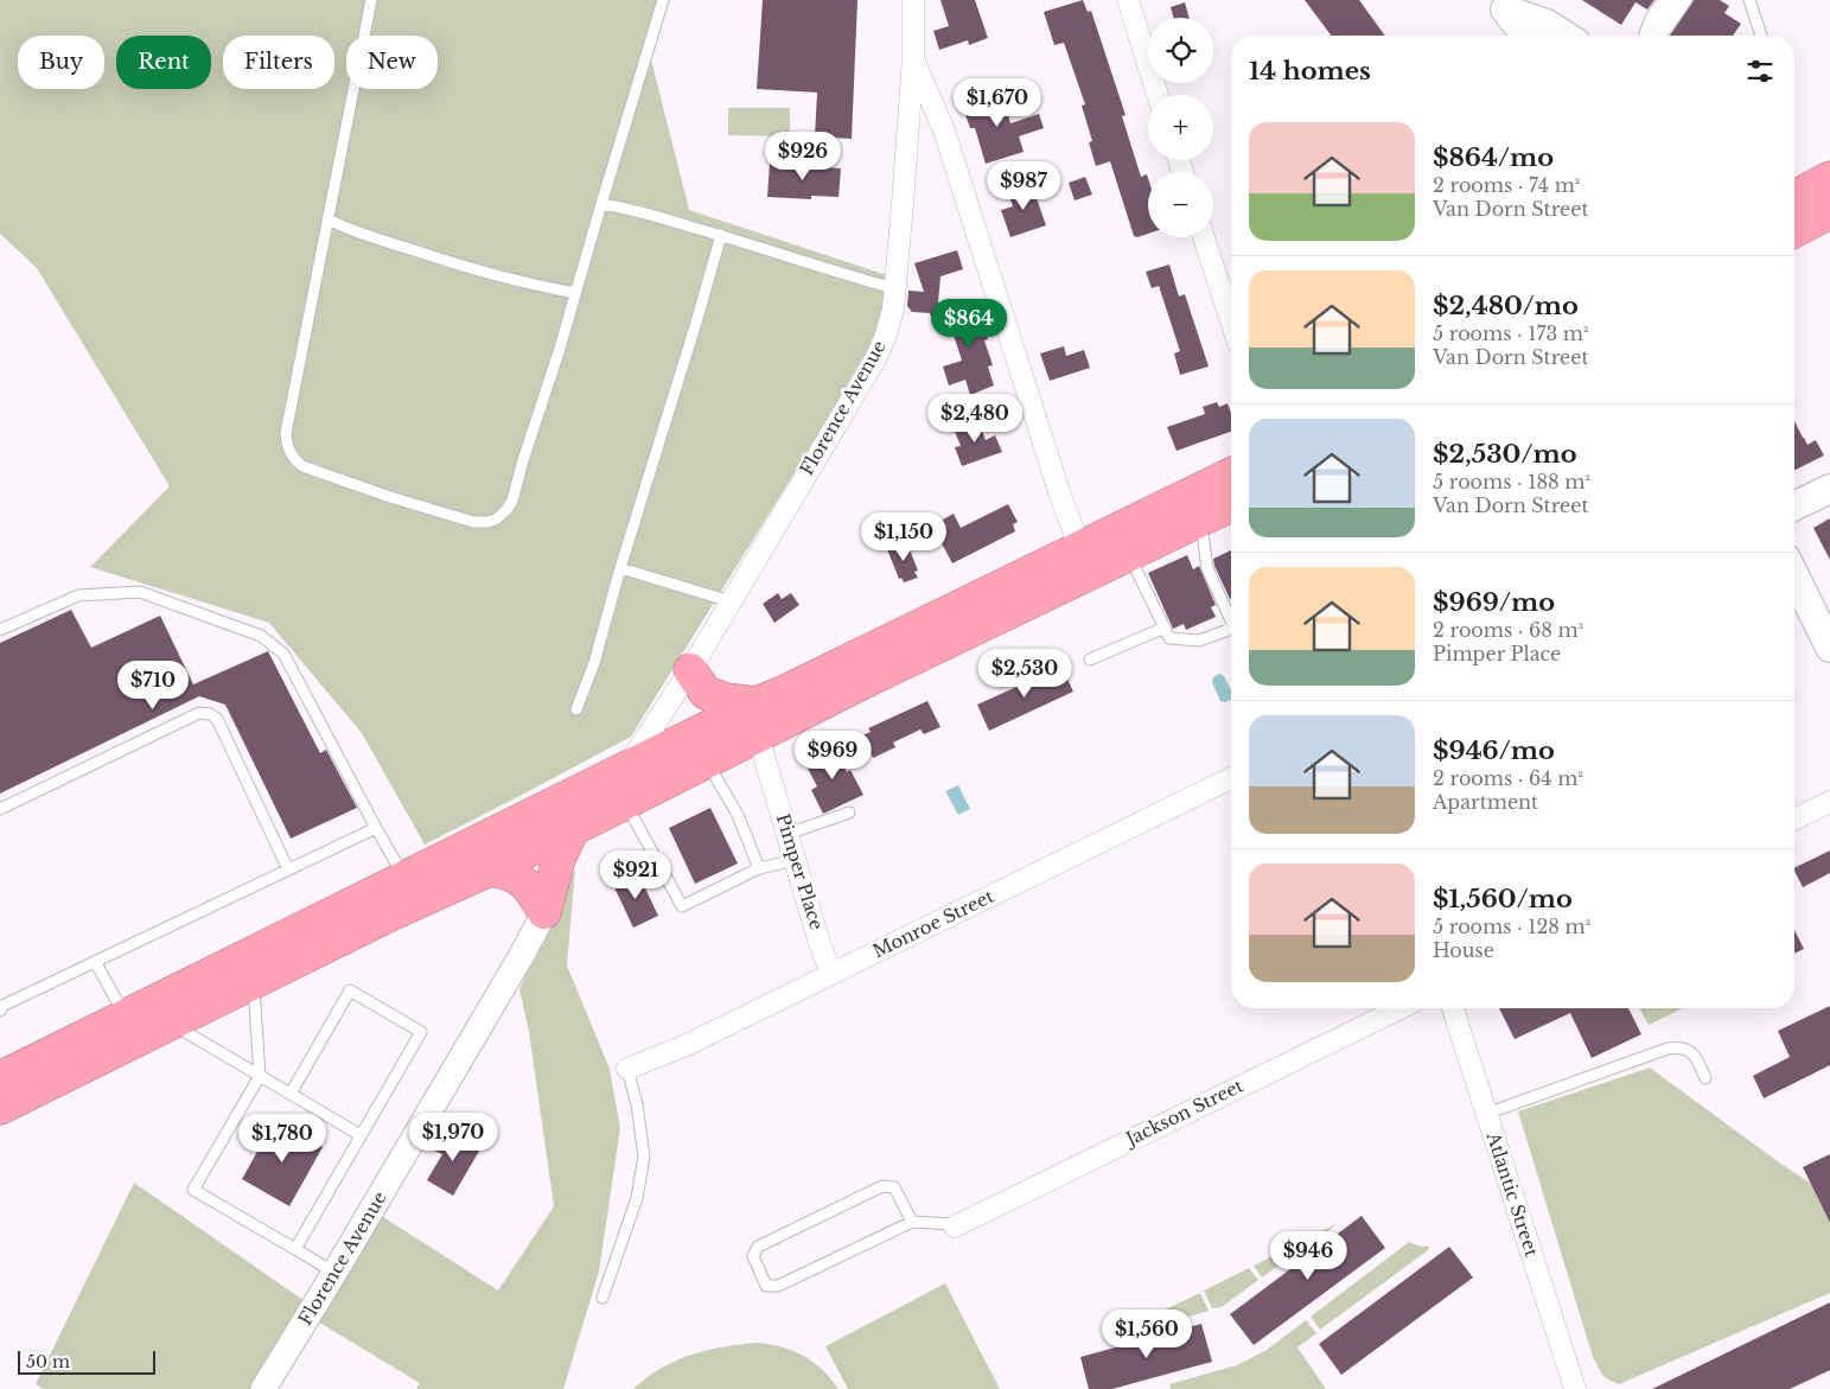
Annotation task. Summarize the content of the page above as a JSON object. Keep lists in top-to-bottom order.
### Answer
{
  "streets": {
    "street": [
      "Florence Avenue",
      "Pimper Place",
      "Monroe Street",
      "Jackson Street",
      "Atlantic Street"
    ]
  },
  "crossings": [
    ["Pimper Place", "Monroe Street"]
  ],
  "scale_bar": "50 m",
  "page": {
    "map_buttons": ["+", "−"],
    "chip": [
      "Buy",
      "Rent",
      "Filters",
      "New"
    ],
    "heading": "14 homes",
    "price": [
      "$1,670",
      "$926",
      "$987",
      "$864",
      "$2,480",
      "$1,150",
      "$2,530",
      "$710",
      "$969",
      "$921",
      "$1,970",
      "$1,780",
      "$946",
      "$1,560"
    ],
    "list": [
      {
        "name": "$864/mo",
        "note": "2 rooms · 74 m² · Van Dorn Street"
      },
      {
        "name": "$2,480/mo",
        "note": "5 rooms · 173 m² · Van Dorn Street"
      },
      {
        "name": "$2,530/mo",
        "note": "5 rooms · 188 m² · Van Dorn Street"
      },
      {
        "name": "$969/mo",
        "note": "2 rooms · 68 m² · Pimper Place"
      },
      {
        "name": "$946/mo",
        "note": "2 rooms · 64 m² · Apartment"
      },
      {
        "name": "$1,560/mo",
        "note": "5 rooms · 128 m² · House"
      }
    ],
    "scale": "50 m"
  }
}
